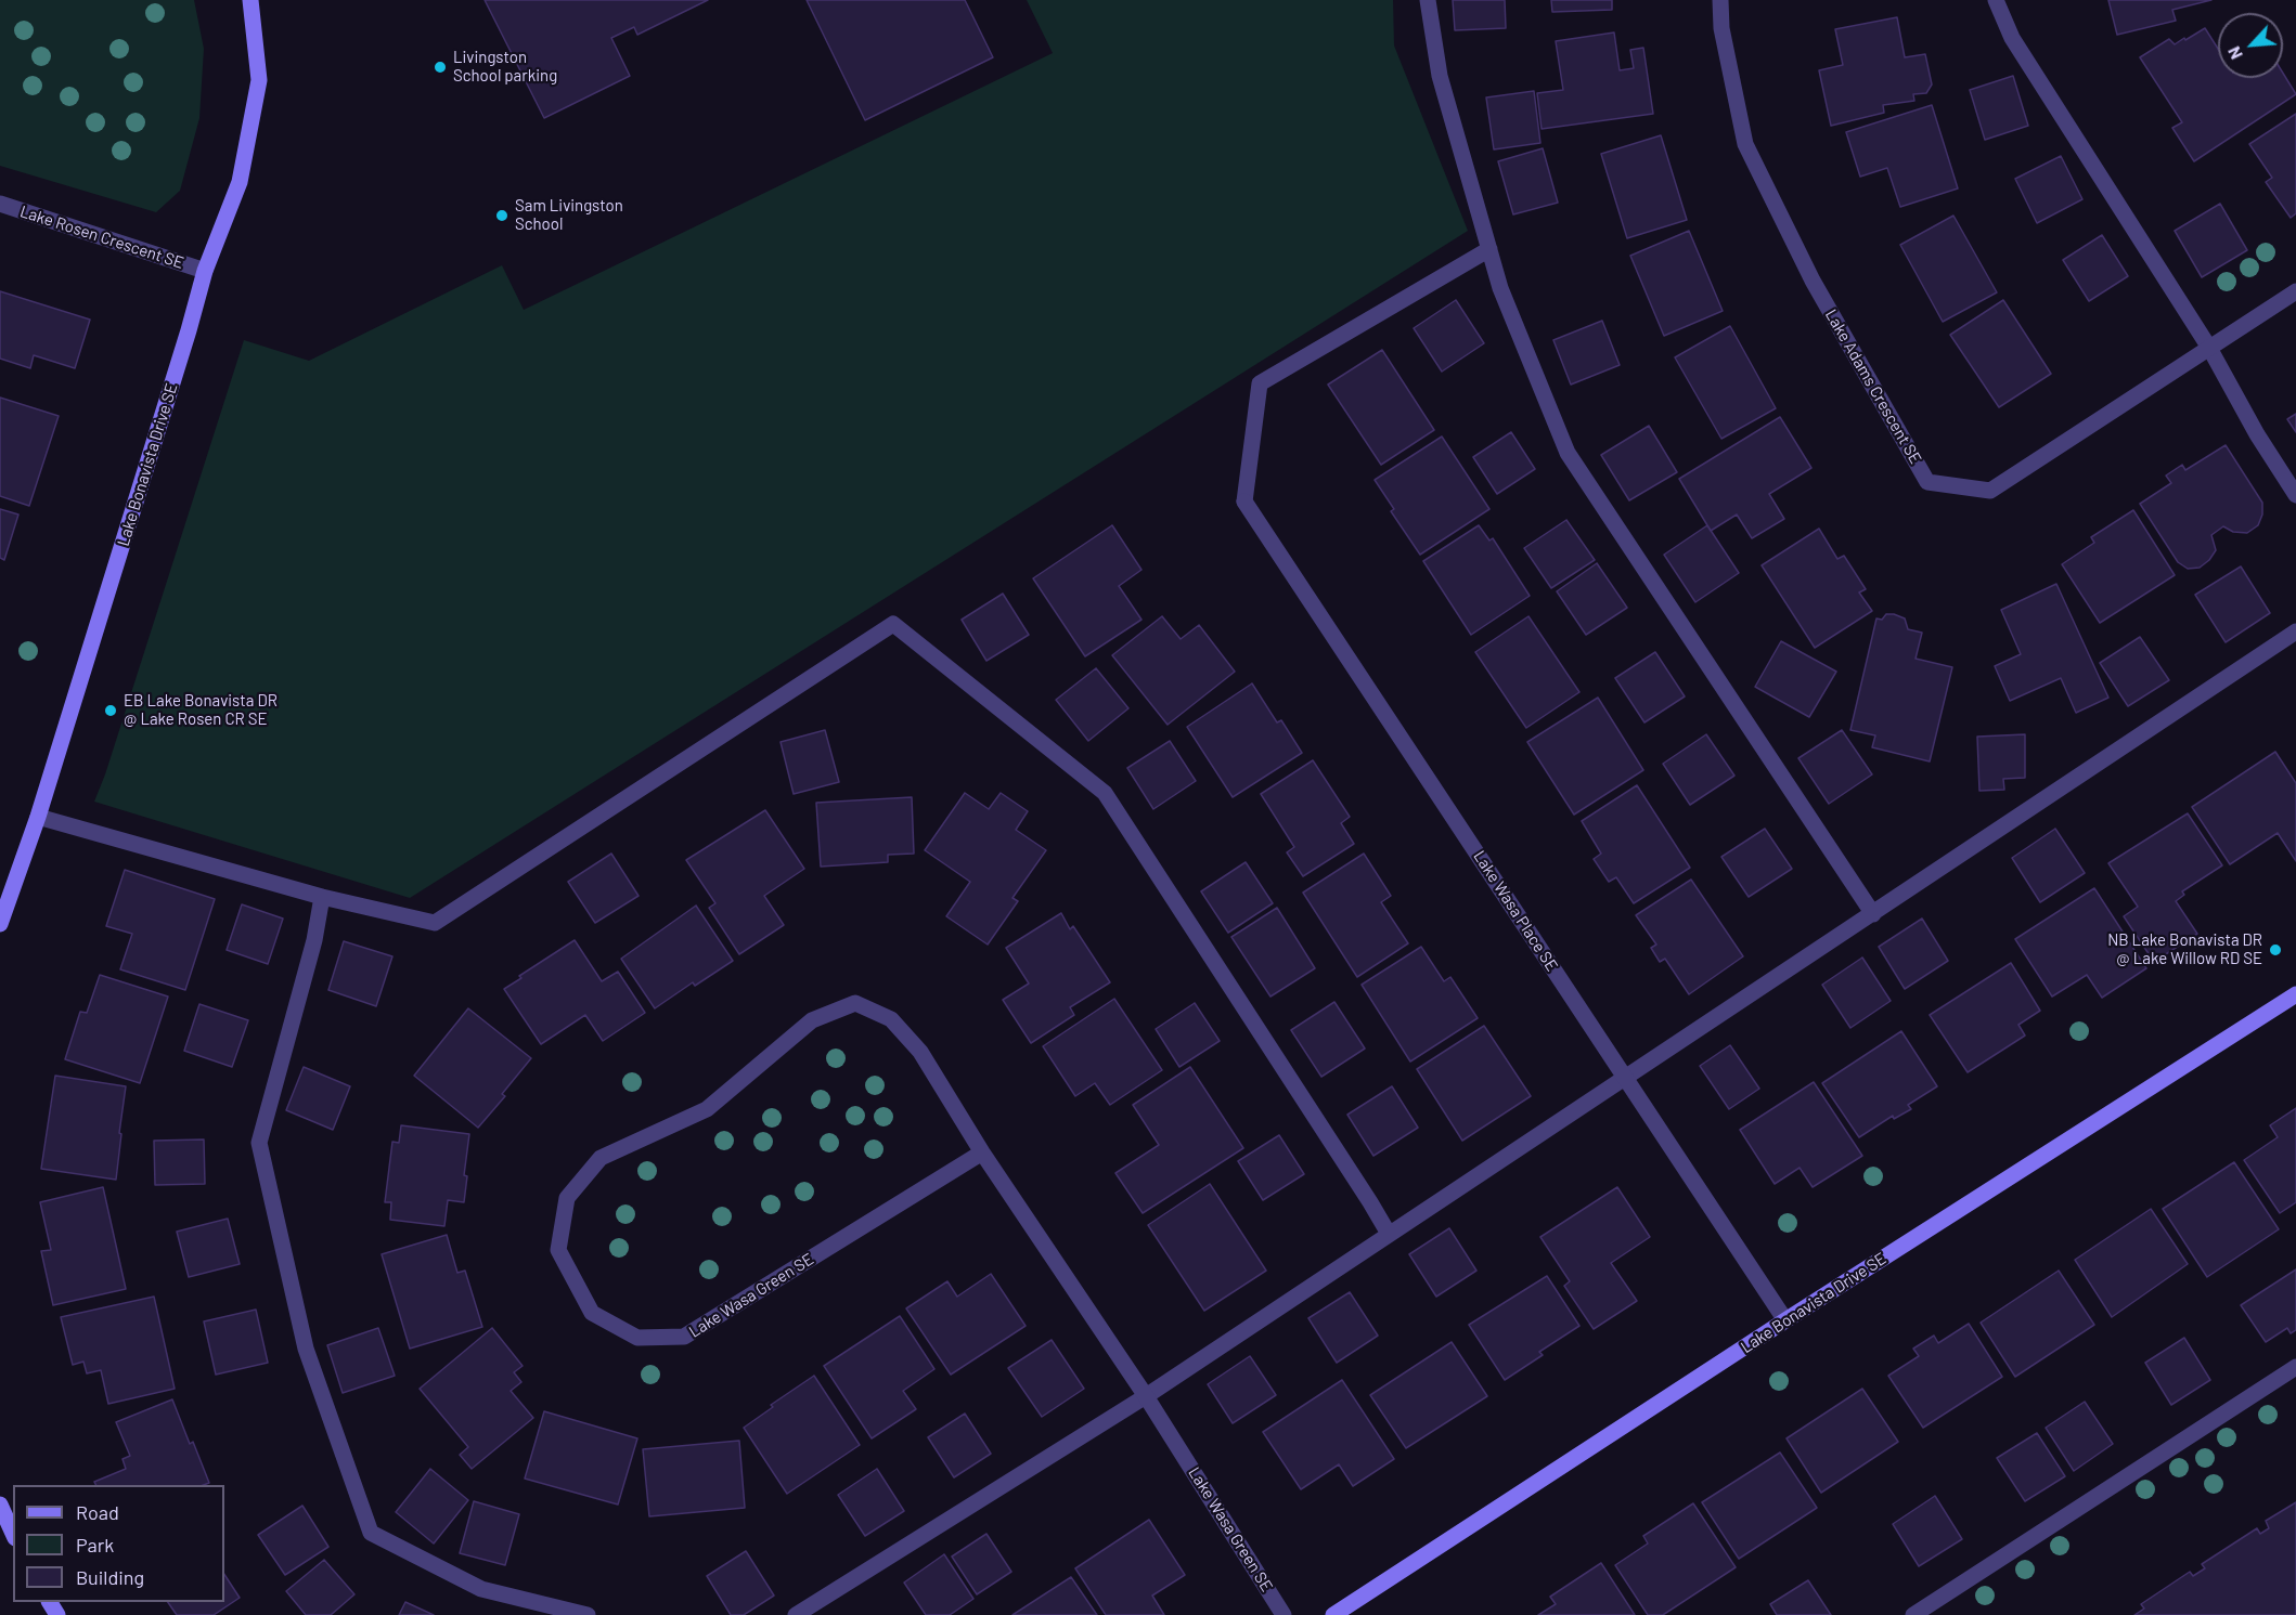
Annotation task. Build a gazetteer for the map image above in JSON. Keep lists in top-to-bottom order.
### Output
{
  "streets": {
    "street": [
      "Lake Rosen Crescent SE",
      "Lake Adams Crescent SE",
      "Lake Bonavista Drive SE",
      "Lake Wasa Place SE",
      "Lake Wasa Green SE"
    ]
  },
  "crossings": [
    ["Lake Rosen Crescent SE", "Lake Bonavista Drive SE"],
    ["Lake Bonavista Drive SE", "Lake Wasa Place SE"]
  ],
  "places": [
    "Livingston School parking",
    "Sam Livingston School",
    "EB Lake Bonavista DR @ Lake Rosen CR SE",
    "NB Lake Bonavista DR @ Lake Willow RD SE"
  ],
  "legend": ["Road", "Park", "Building"],
  "north": "bottom left"
}
